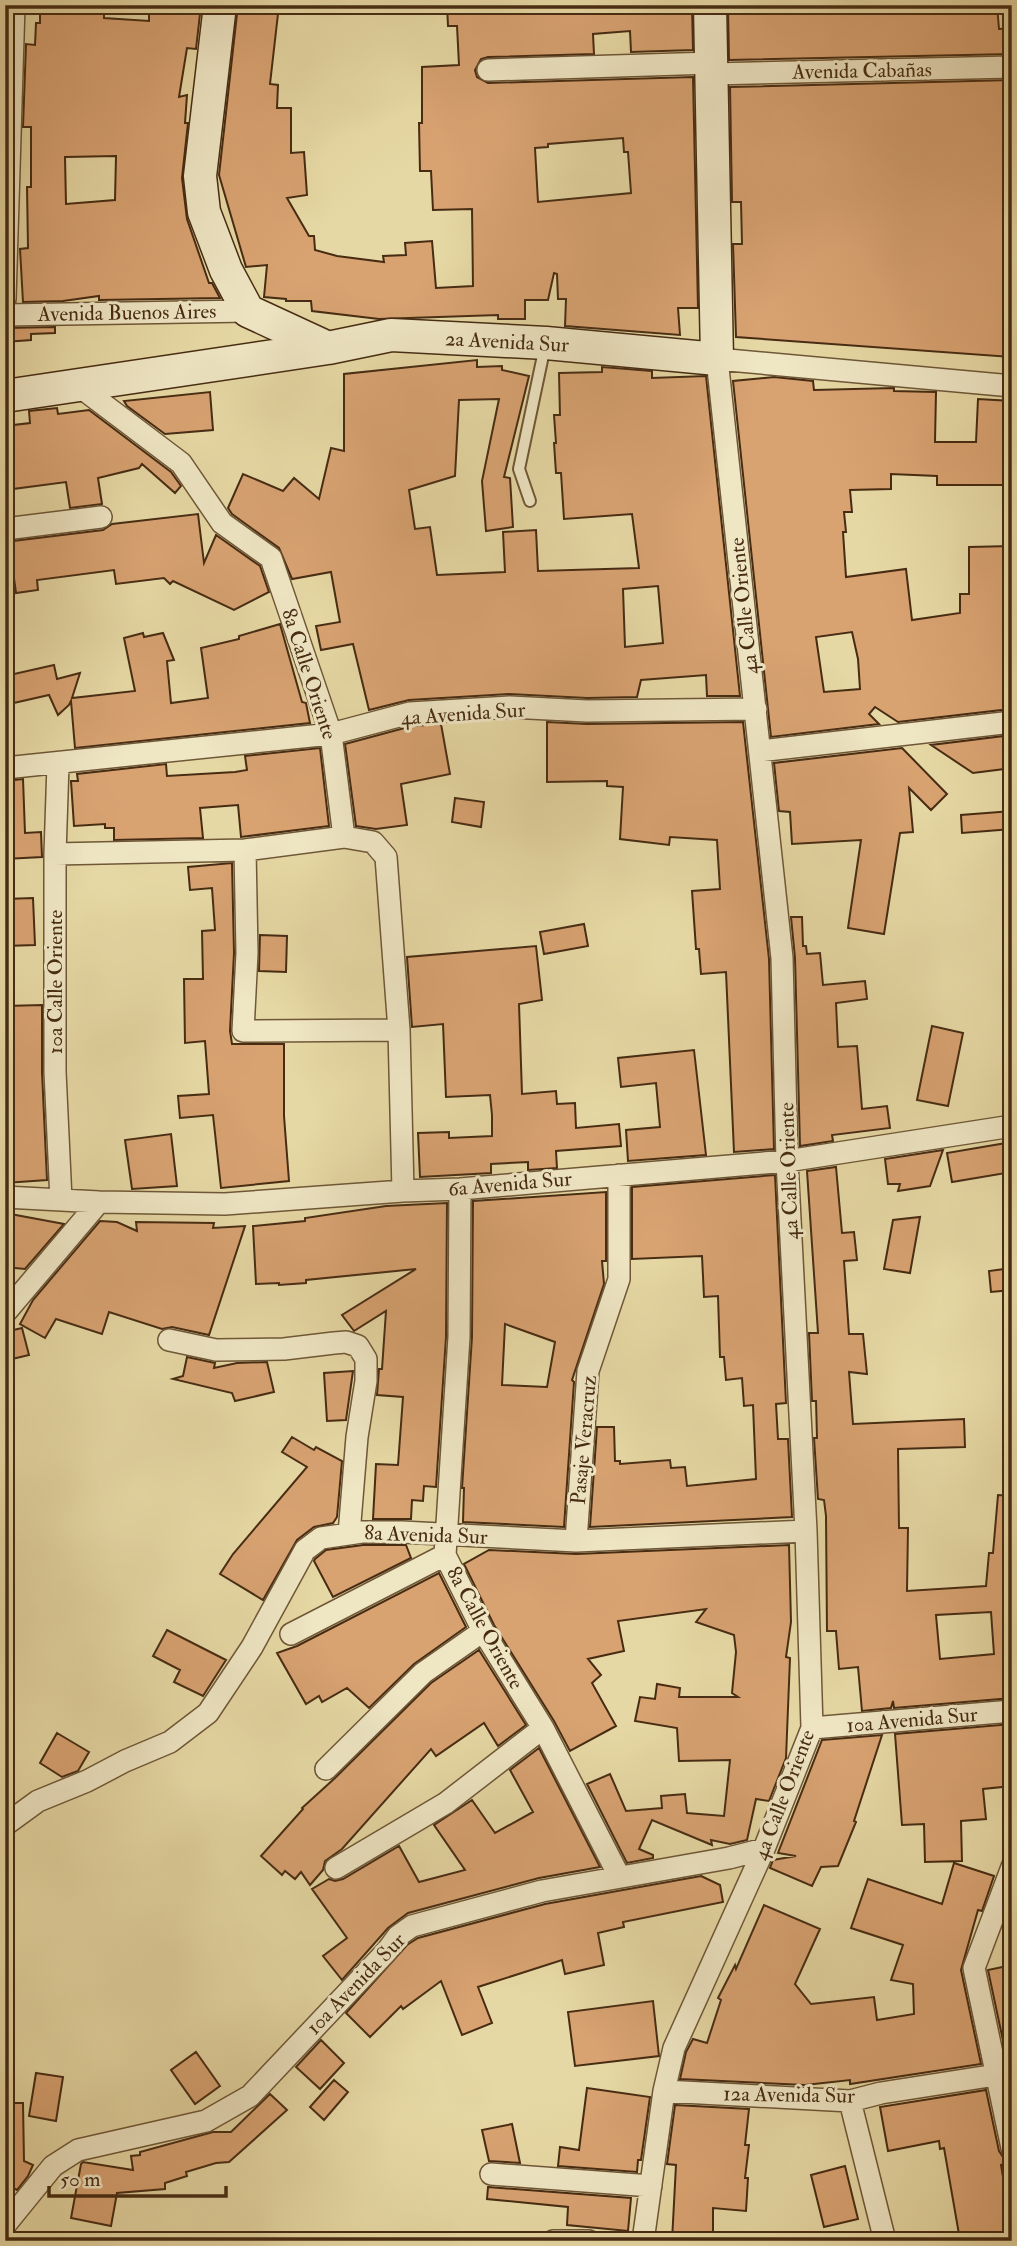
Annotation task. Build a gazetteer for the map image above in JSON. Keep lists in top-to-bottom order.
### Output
{
  "streets": {
    "main road": ["2a Avenida Sur", "4a Calle Oriente"],
    "street": [
      "Avenida Cabañas",
      "Avenida Buenos Aires",
      "8a Calle Oriente",
      "4a Avenida Sur",
      "10a Calle Oriente",
      "6a Avenida Sur",
      "Pasaje Veracruz",
      "8a Avenida Sur",
      "10a Avenida Sur",
      "12a Avenida Sur"
    ]
  },
  "crossings": [
    ["Avenida Cabañas", "4a Calle Oriente"],
    ["2a Avenida Sur", "4a Calle Oriente"],
    ["2a Avenida Sur", "8a Calle Oriente"],
    ["4a Calle Oriente", "4a Avenida Sur"],
    ["4a Calle Oriente", "6a Avenida Sur"],
    ["4a Calle Oriente", "8a Avenida Sur"],
    ["4a Calle Oriente", "10a Avenida Sur"],
    ["4a Calle Oriente", "12a Avenida Sur"],
    ["8a Calle Oriente", "4a Avenida Sur"],
    ["8a Calle Oriente", "6a Avenida Sur"],
    ["8a Calle Oriente", "8a Avenida Sur"],
    ["8a Calle Oriente", "10a Avenida Sur"],
    ["4a Avenida Sur", "10a Calle Oriente"],
    ["10a Calle Oriente", "6a Avenida Sur"],
    ["6a Avenida Sur", "Pasaje Veracruz"],
    ["Pasaje Veracruz", "8a Avenida Sur"]
  ],
  "scale_bar": "50 m"
}
